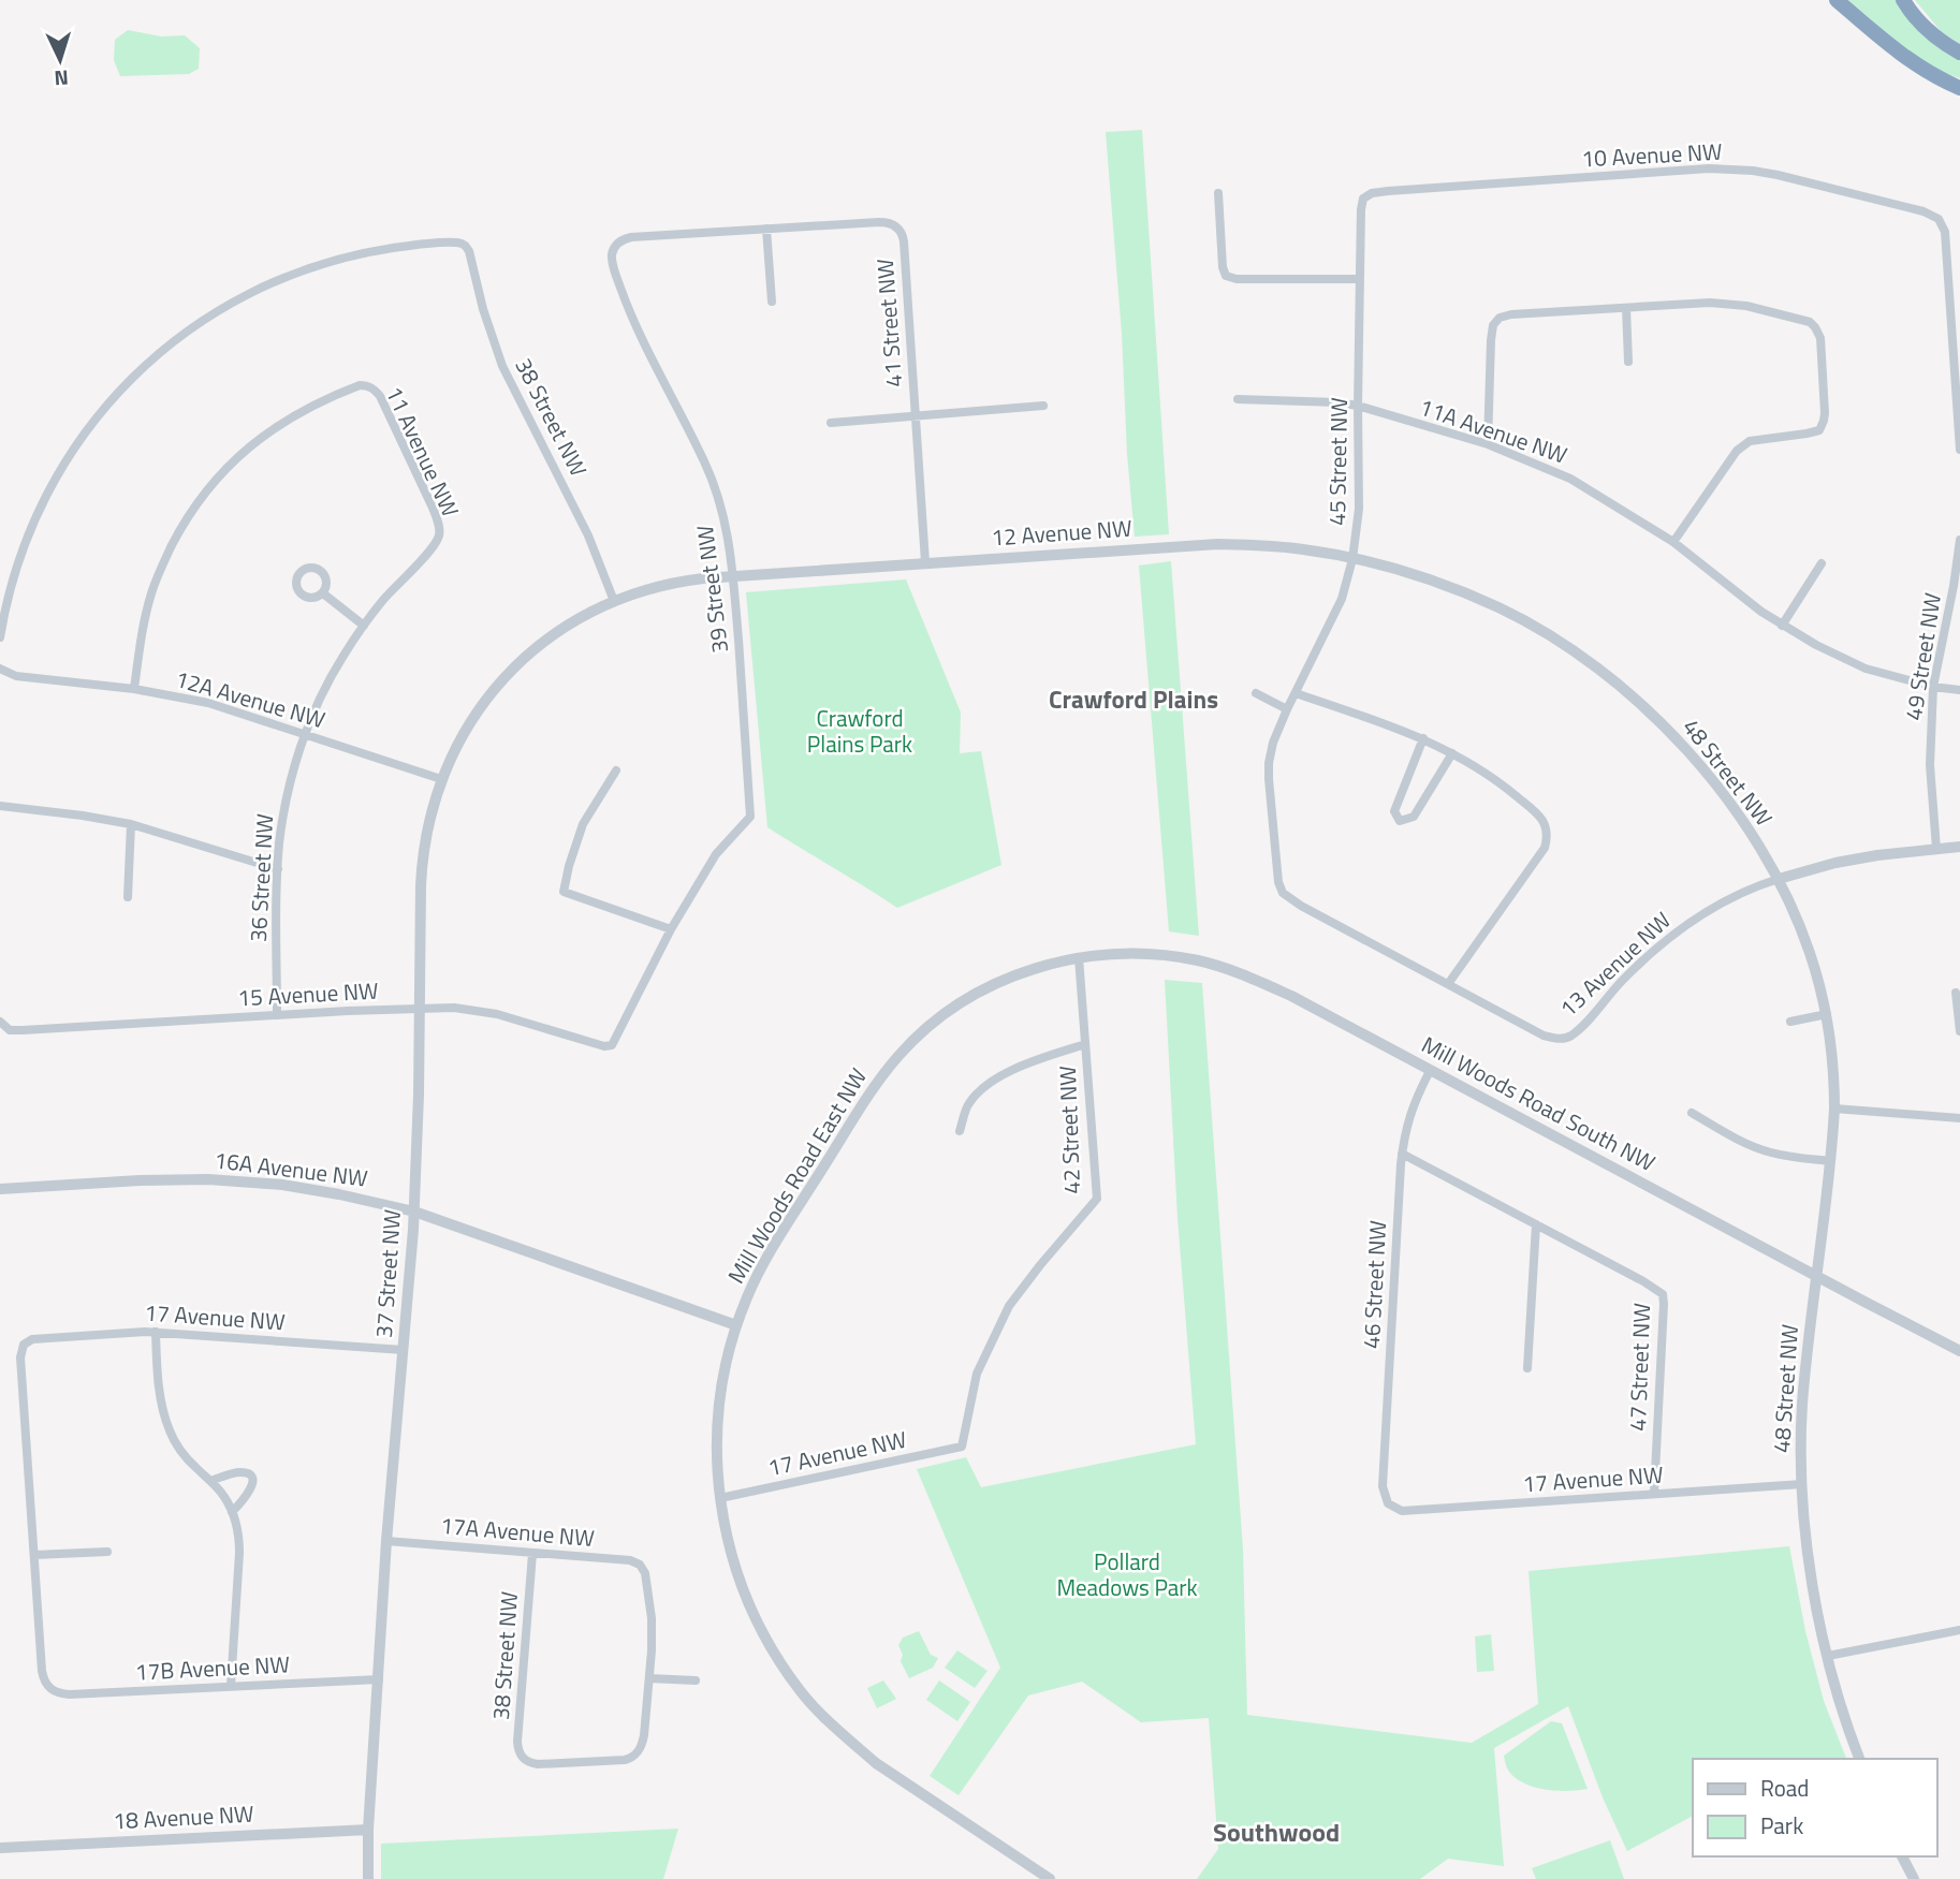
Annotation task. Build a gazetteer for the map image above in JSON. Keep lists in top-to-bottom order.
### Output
{
  "streets": {
    "street": [
      "10 Avenue NW",
      "41 Street NW",
      "38 Street NW",
      "11A Avenue NW",
      "11 Avenue NW",
      "45 Street NW",
      "12 Avenue NW",
      "39 Street NW",
      "49 Street NW",
      "12A Avenue NW",
      "48 Street NW",
      "36 Street NW",
      "13 Avenue NW",
      "15 Avenue NW",
      "Mill Woods Road South NW",
      "42 Street NW",
      "16A Avenue NW",
      "Mill Woods Road East NW",
      "37 Street NW",
      "46 Street NW",
      "17 Avenue NW",
      "47 Street NW",
      "17A Avenue NW",
      "17B Avenue NW",
      "18 Avenue NW"
    ]
  },
  "crossings": [
    ["10 Avenue NW", "45 Street NW"],
    ["41 Street NW", "12 Avenue NW"],
    ["41 Street NW", "39 Street NW"],
    ["38 Street NW", "12 Avenue NW"],
    ["38 Street NW", "17A Avenue NW"],
    ["11A Avenue NW", "45 Street NW"],
    ["11A Avenue NW", "49 Street NW"],
    ["11 Avenue NW", "12A Avenue NW"],
    ["11 Avenue NW", "36 Street NW"],
    ["45 Street NW", "12 Avenue NW"],
    ["45 Street NW", "13 Avenue NW"],
    ["12 Avenue NW", "39 Street NW"],
    ["12 Avenue NW", "48 Street NW"],
    ["12 Avenue NW", "37 Street NW"],
    ["39 Street NW", "15 Avenue NW"],
    ["49 Street NW", "13 Avenue NW"],
    ["12A Avenue NW", "36 Street NW"],
    ["12A Avenue NW", "37 Street NW"],
    ["48 Street NW", "13 Avenue NW"],
    ["48 Street NW", "Mill Woods Road South NW"],
    ["48 Street NW", "17 Avenue NW"],
    ["36 Street NW", "15 Avenue NW"],
    ["15 Avenue NW", "37 Street NW"],
    ["Mill Woods Road South NW", "42 Street NW"],
    ["Mill Woods Road South NW", "Mill Woods Road East NW"],
    ["Mill Woods Road South NW", "46 Street NW"],
    ["42 Street NW", "Mill Woods Road East NW"],
    ["42 Street NW", "17 Avenue NW"],
    ["16A Avenue NW", "Mill Woods Road East NW"],
    ["16A Avenue NW", "37 Street NW"],
    ["Mill Woods Road East NW", "17 Avenue NW"],
    ["37 Street NW", "17 Avenue NW"],
    ["37 Street NW", "17A Avenue NW"],
    ["37 Street NW", "17B Avenue NW"],
    ["37 Street NW", "18 Avenue NW"],
    ["46 Street NW", "17 Avenue NW"],
    ["17 Avenue NW", "47 Street NW"],
    ["17 Avenue NW", "17B Avenue NW"]
  ],
  "districts": ["Crawford Plains", "Southwood"],
  "parks": ["Crawford Plains Park", "Pollard Meadows Park"],
  "legend": ["Road", "Park"],
  "north": "bottom"
}
